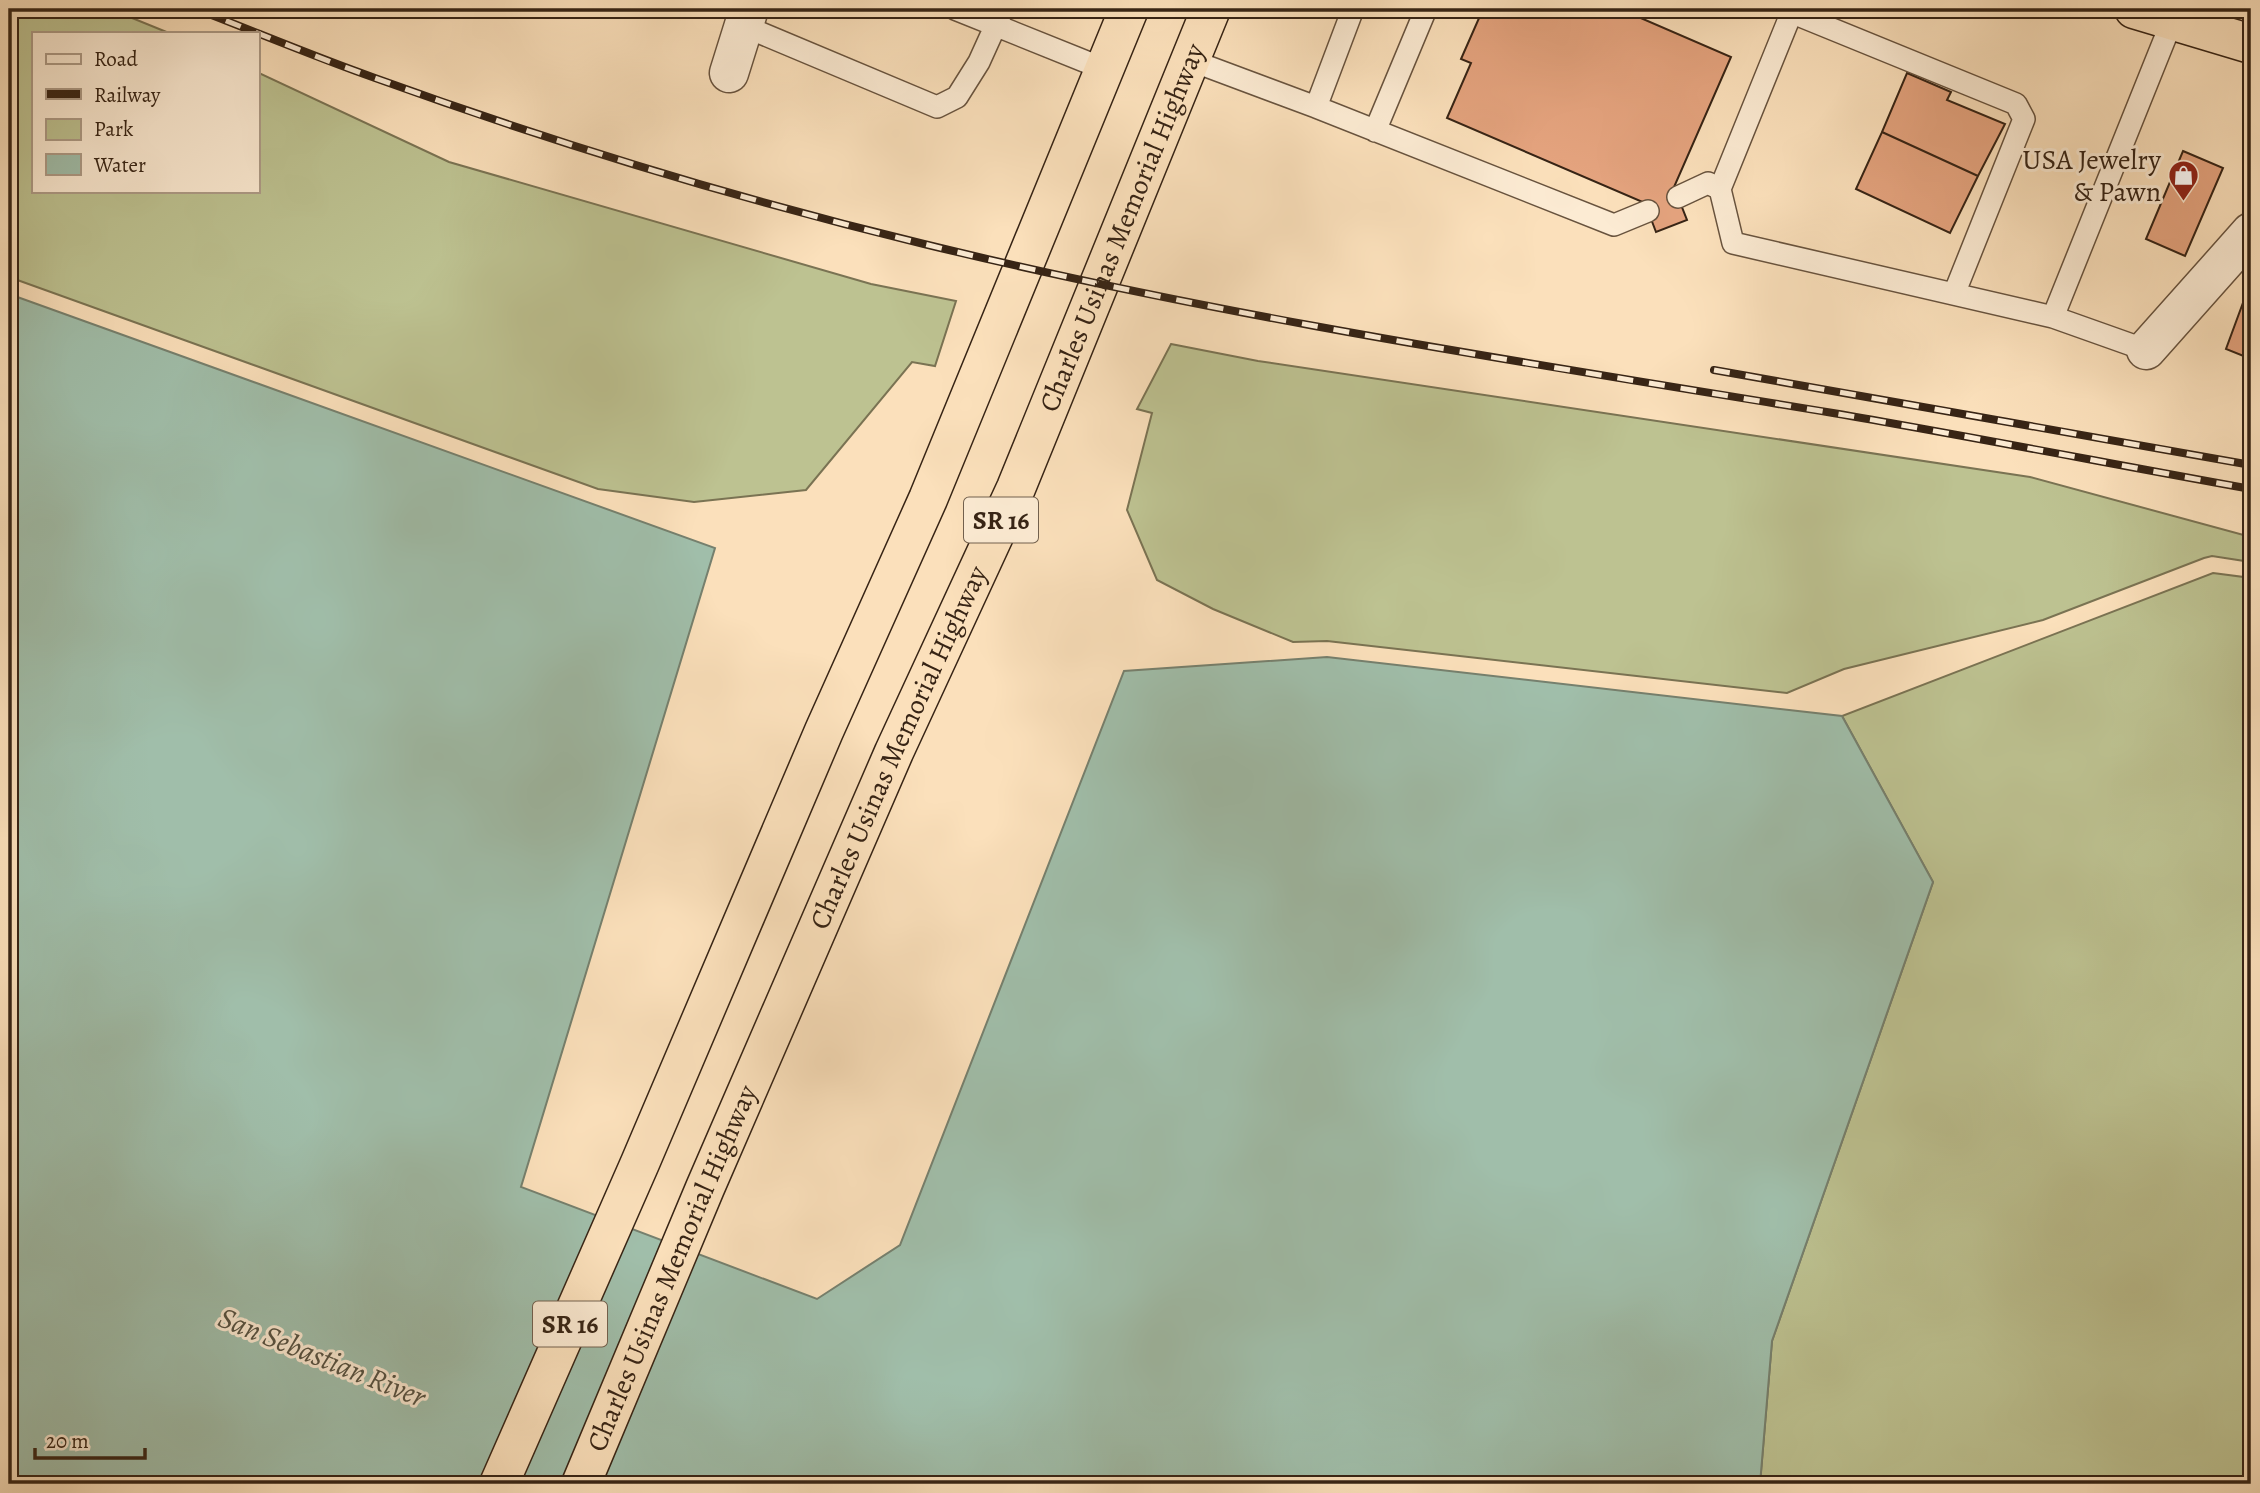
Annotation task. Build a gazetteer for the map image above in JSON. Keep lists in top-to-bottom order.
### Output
{
  "streets": {
    "highway": ["Charles Usinas Memorial Highway", "SR 16"]
  },
  "water": ["San Sebastian River"],
  "places": {
    "shop": ["USA Jewelry & Pawn"]
  },
  "legend": [
    "Road",
    "Railway",
    "Park",
    "Water"
  ],
  "scale_bar": "20 m"
}
